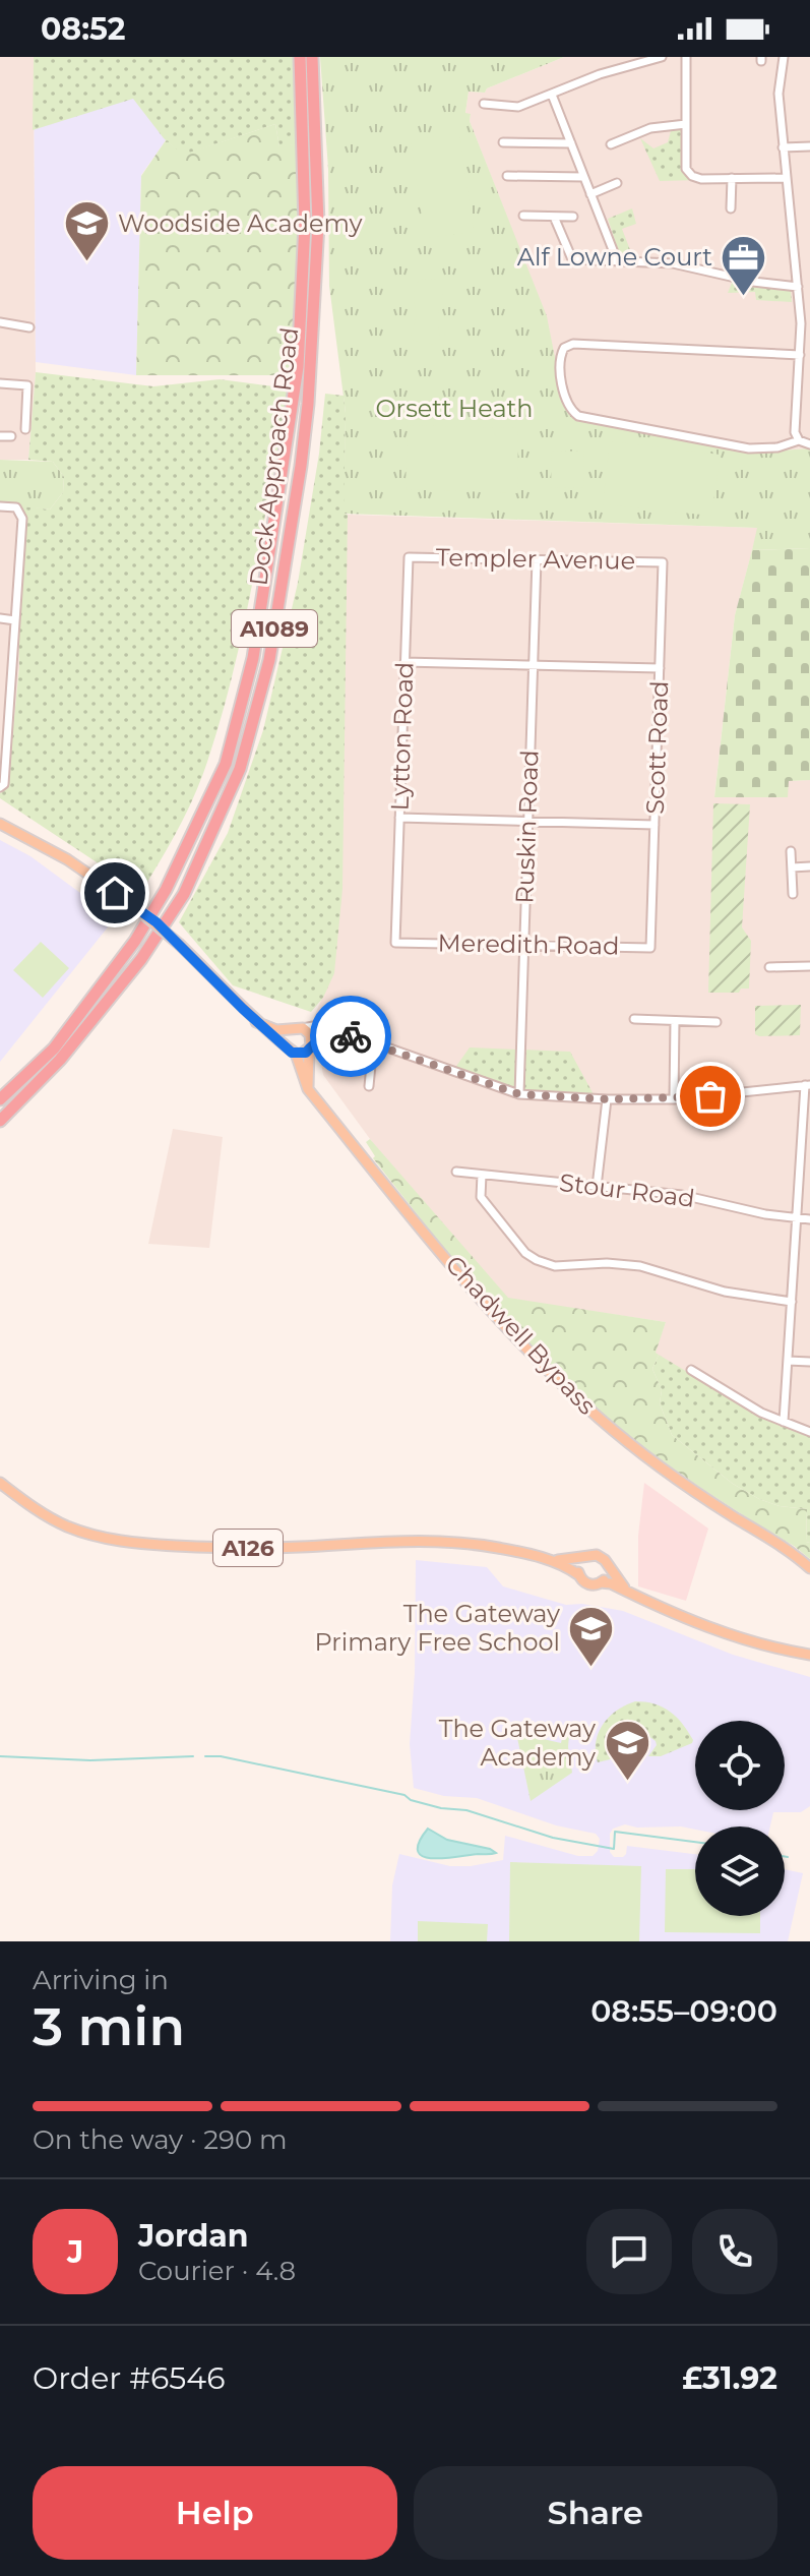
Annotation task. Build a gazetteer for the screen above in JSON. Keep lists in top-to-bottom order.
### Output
{
  "streets": {
    "highway": ["Dock Approach Road", "A1089"],
    "main road": ["Chadwell Bypass", "A126"],
    "street": [
      "Templer Avenue",
      "Lytton Road",
      "Scott Road",
      "Ruskin Road",
      "Meredith Road",
      "Stour Road"
    ]
  },
  "crossings": [
    ["Templer Avenue", "Lytton Road"],
    ["Templer Avenue", "Scott Road"],
    ["Templer Avenue", "Ruskin Road"],
    ["Lytton Road", "Meredith Road"],
    ["Scott Road", "Meredith Road"],
    ["Ruskin Road", "Meredith Road"]
  ],
  "parks": ["Orsett Heath"],
  "places": {
    "school or university": ["Woodside Academy", "The Gateway Primary Free School", "The Gateway Academy"],
    "office": ["Alf Lowne Court"]
  },
  "page": {
    "status": "08:52",
    "heading": ["3 min", "Arriving in", "08:55–09:00"],
    "panel": [
      "Jordan",
      "Courier · 4.8",
      "Order #6546",
      "£31.92"
    ],
    "bar": "On the way · 290 m",
    "round": "J",
    "buttons": ["Help", "Share"]
  }
}
